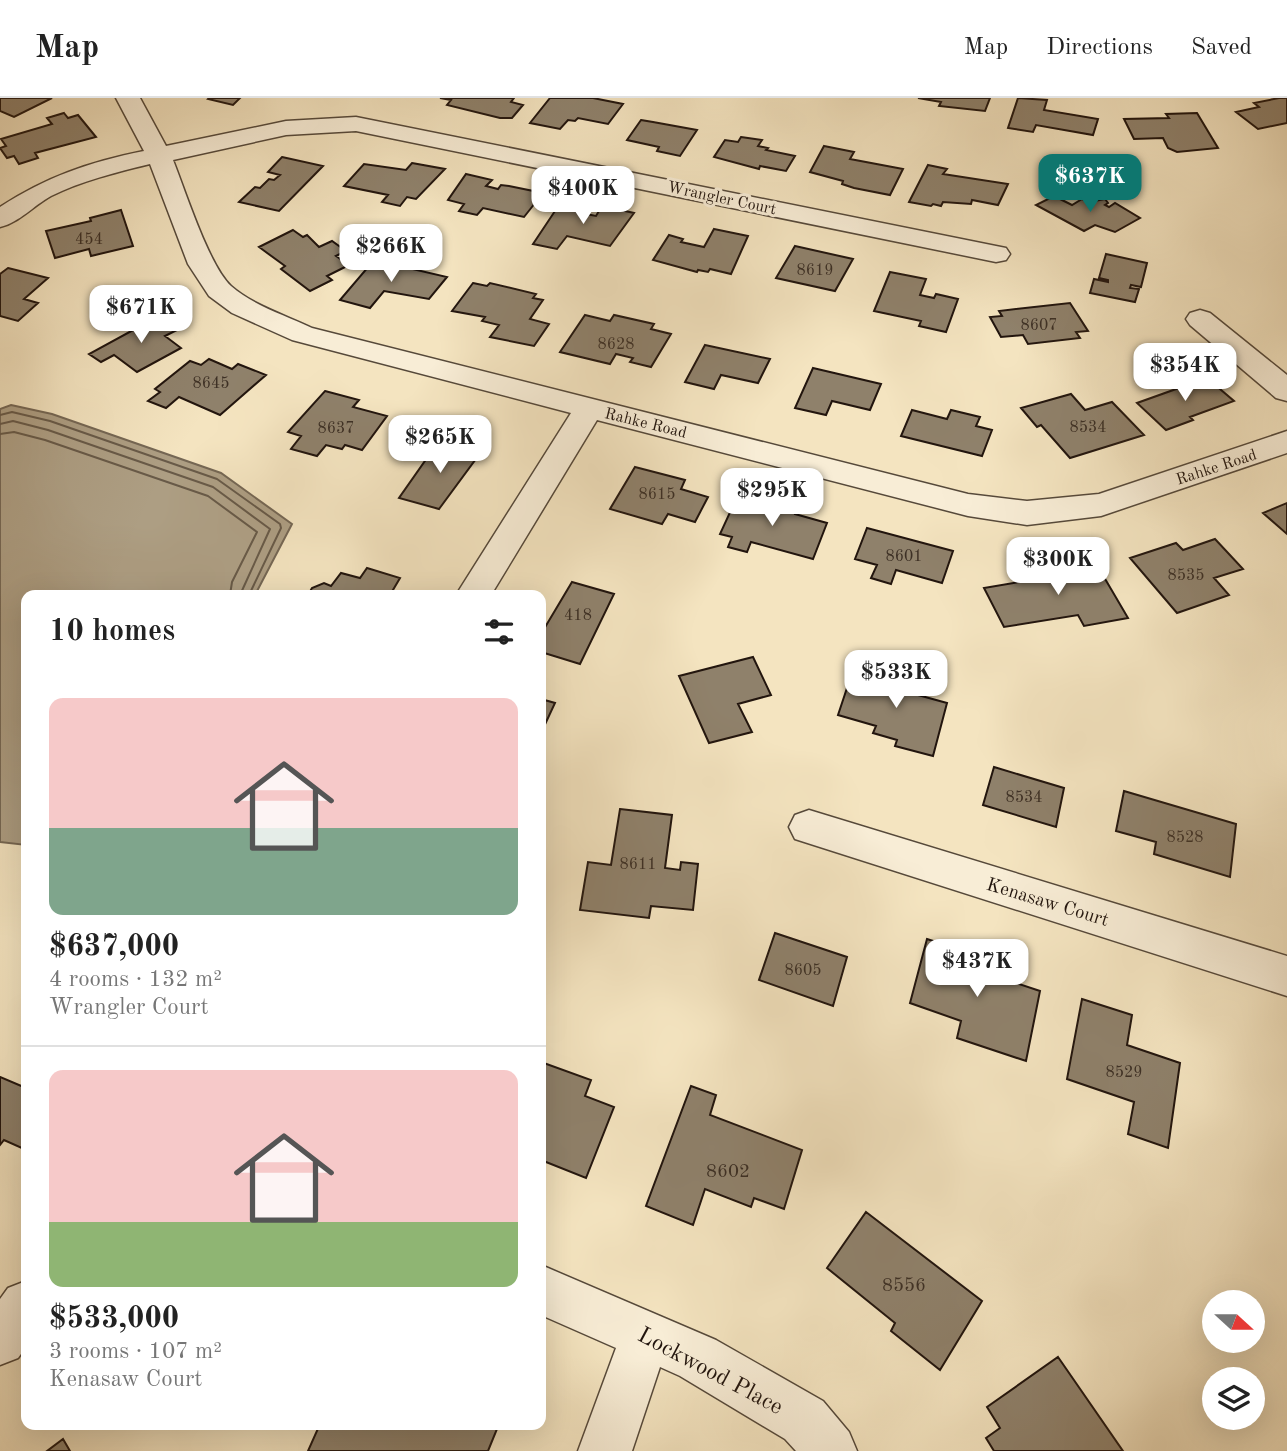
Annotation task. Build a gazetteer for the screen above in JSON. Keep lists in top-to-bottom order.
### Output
{
  "streets": {
    "street": [
      "Wrangler Court",
      "Rahke Road",
      "Kenasaw Court",
      "Lockwood Place"
    ]
  },
  "crossings": [
    ["Wrangler Court", "Rahke Road"]
  ],
  "house_numbers": [
    "454",
    "8619",
    "8607",
    "8628",
    "8645",
    "8534",
    "8637",
    "8615",
    "8601",
    "8535",
    "418",
    "8534",
    "8528",
    "8611",
    "8605",
    "8529",
    "8602",
    "8556"
  ],
  "north": "right",
  "page": {
    "header": "Map",
    "nav": ["Map", "Directions", "Saved"],
    "price": [
      "$637K",
      "$400K",
      "$266K",
      "$671K",
      "$354K",
      "$265K",
      "$295K",
      "$300K",
      "$533K",
      "$437K"
    ],
    "heading": "10 homes",
    "list": [
      {
        "name": "$637,000",
        "note": "4 rooms · 132 m² · Wrangler Court"
      },
      {
        "name": "$533,000",
        "note": "3 rooms · 107 m² · Kenasaw Court"
      }
    ]
  }
}
